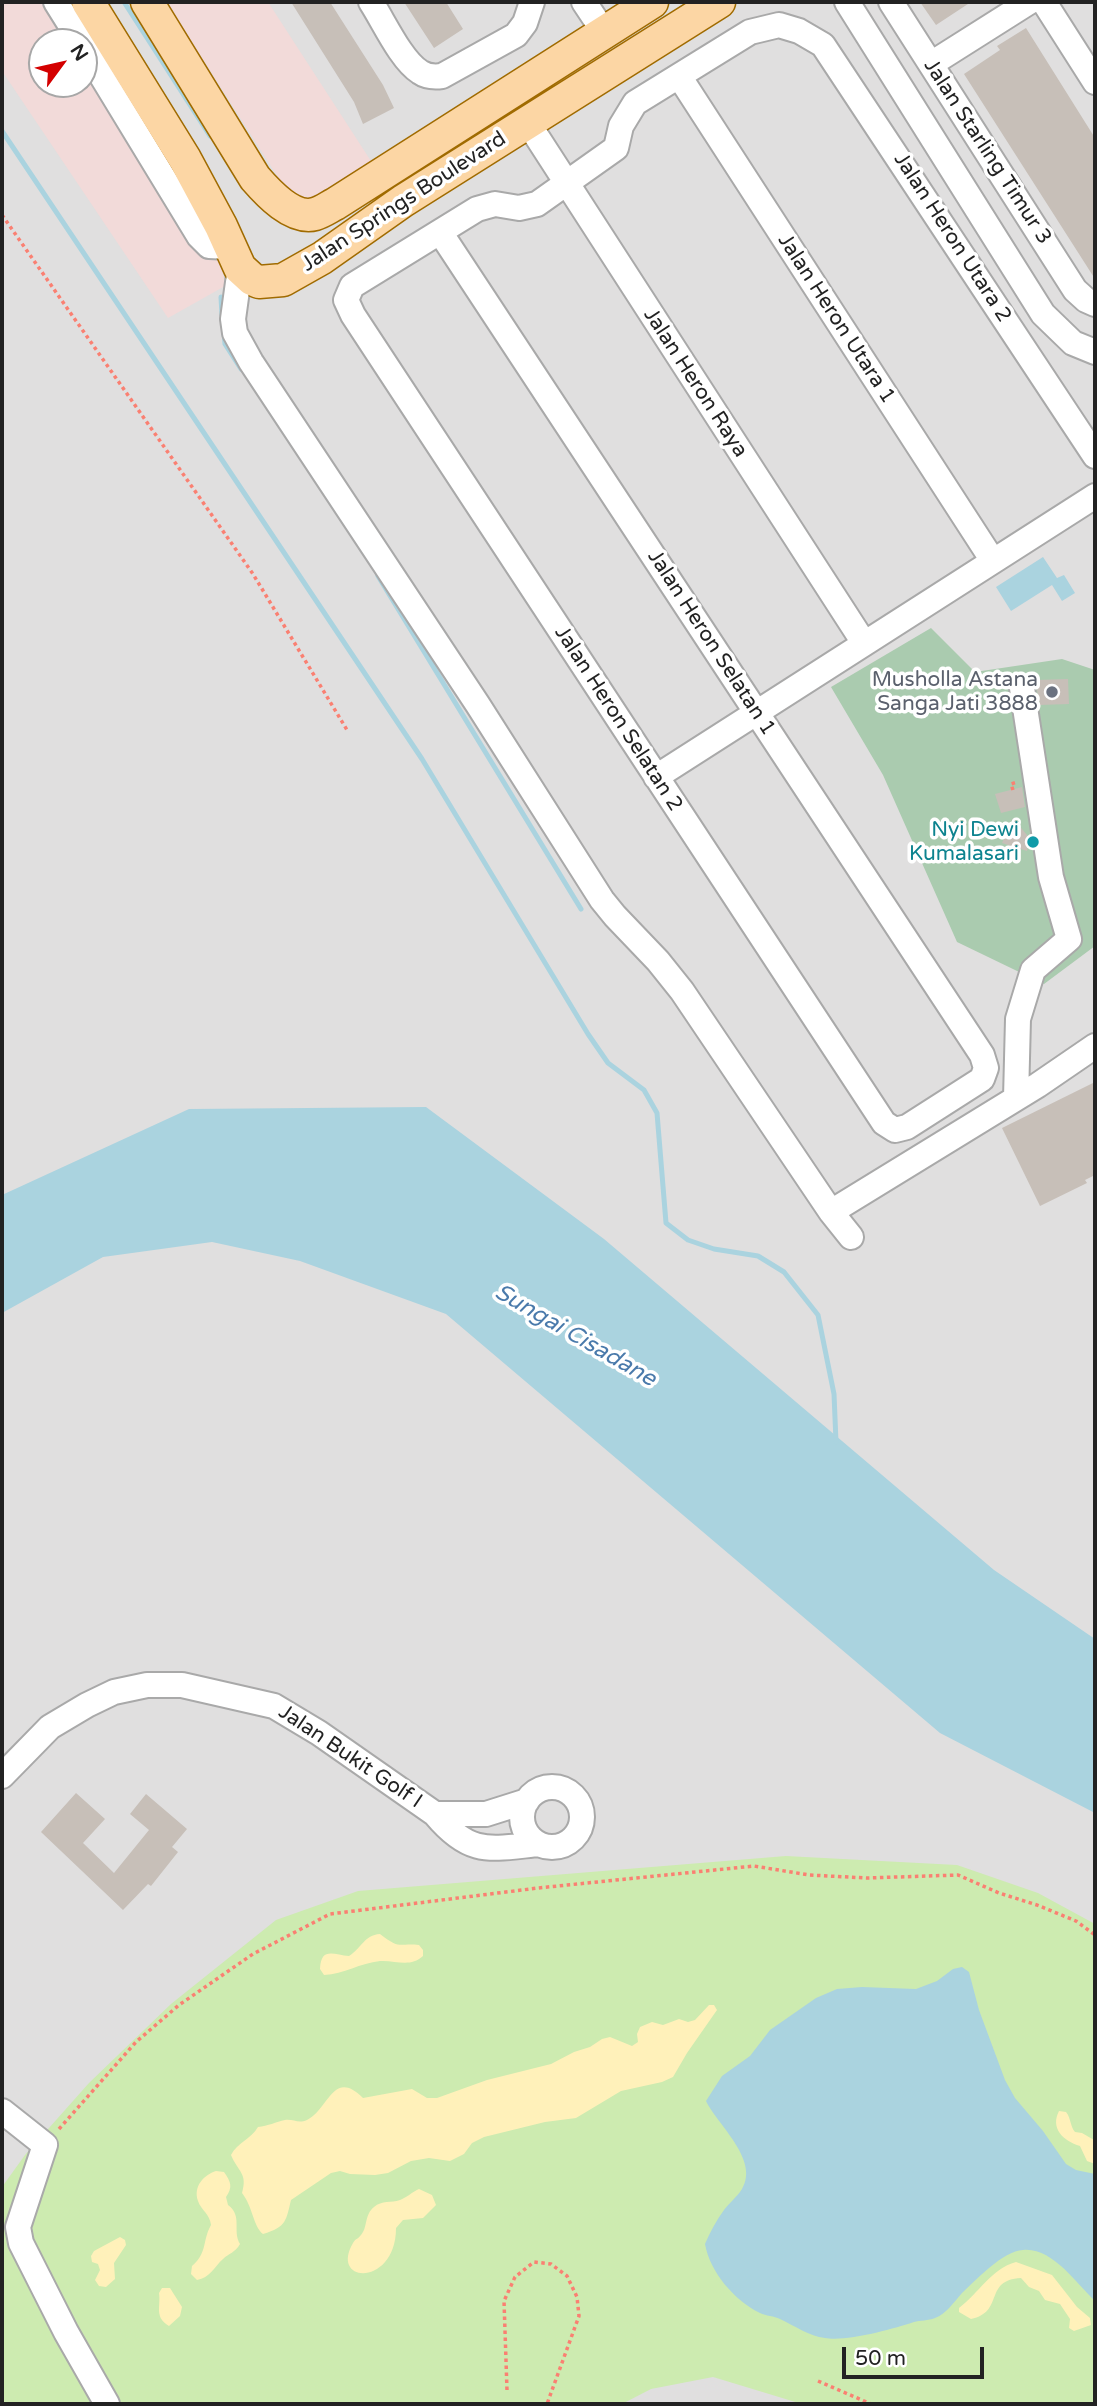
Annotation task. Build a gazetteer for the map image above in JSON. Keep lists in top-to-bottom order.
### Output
{
  "streets": {
    "main road": ["Jalan Springs Boulevard"],
    "street": [
      "Jalan Starling Timur 3",
      "Jalan Heron Utara 2",
      "Jalan Heron Utara 1",
      "Jalan Heron Raya",
      "Jalan Heron Selatan 1",
      "Jalan Heron Selatan 2",
      "Jalan Bukit Golf I"
    ]
  },
  "crossings": [
    ["Jalan Springs Boulevard", "Jalan Heron Raya"],
    ["Jalan Heron Utara 2", "Jalan Heron Utara 1"],
    ["Jalan Heron Selatan 1", "Jalan Heron Selatan 2"]
  ],
  "water": ["Sungai Cisadane"],
  "places": ["Musholla Astana Sanga Jati 3888", "Nyi Dewi Kumalasari"],
  "scale_bar": "50 m",
  "north": "top right"
}
